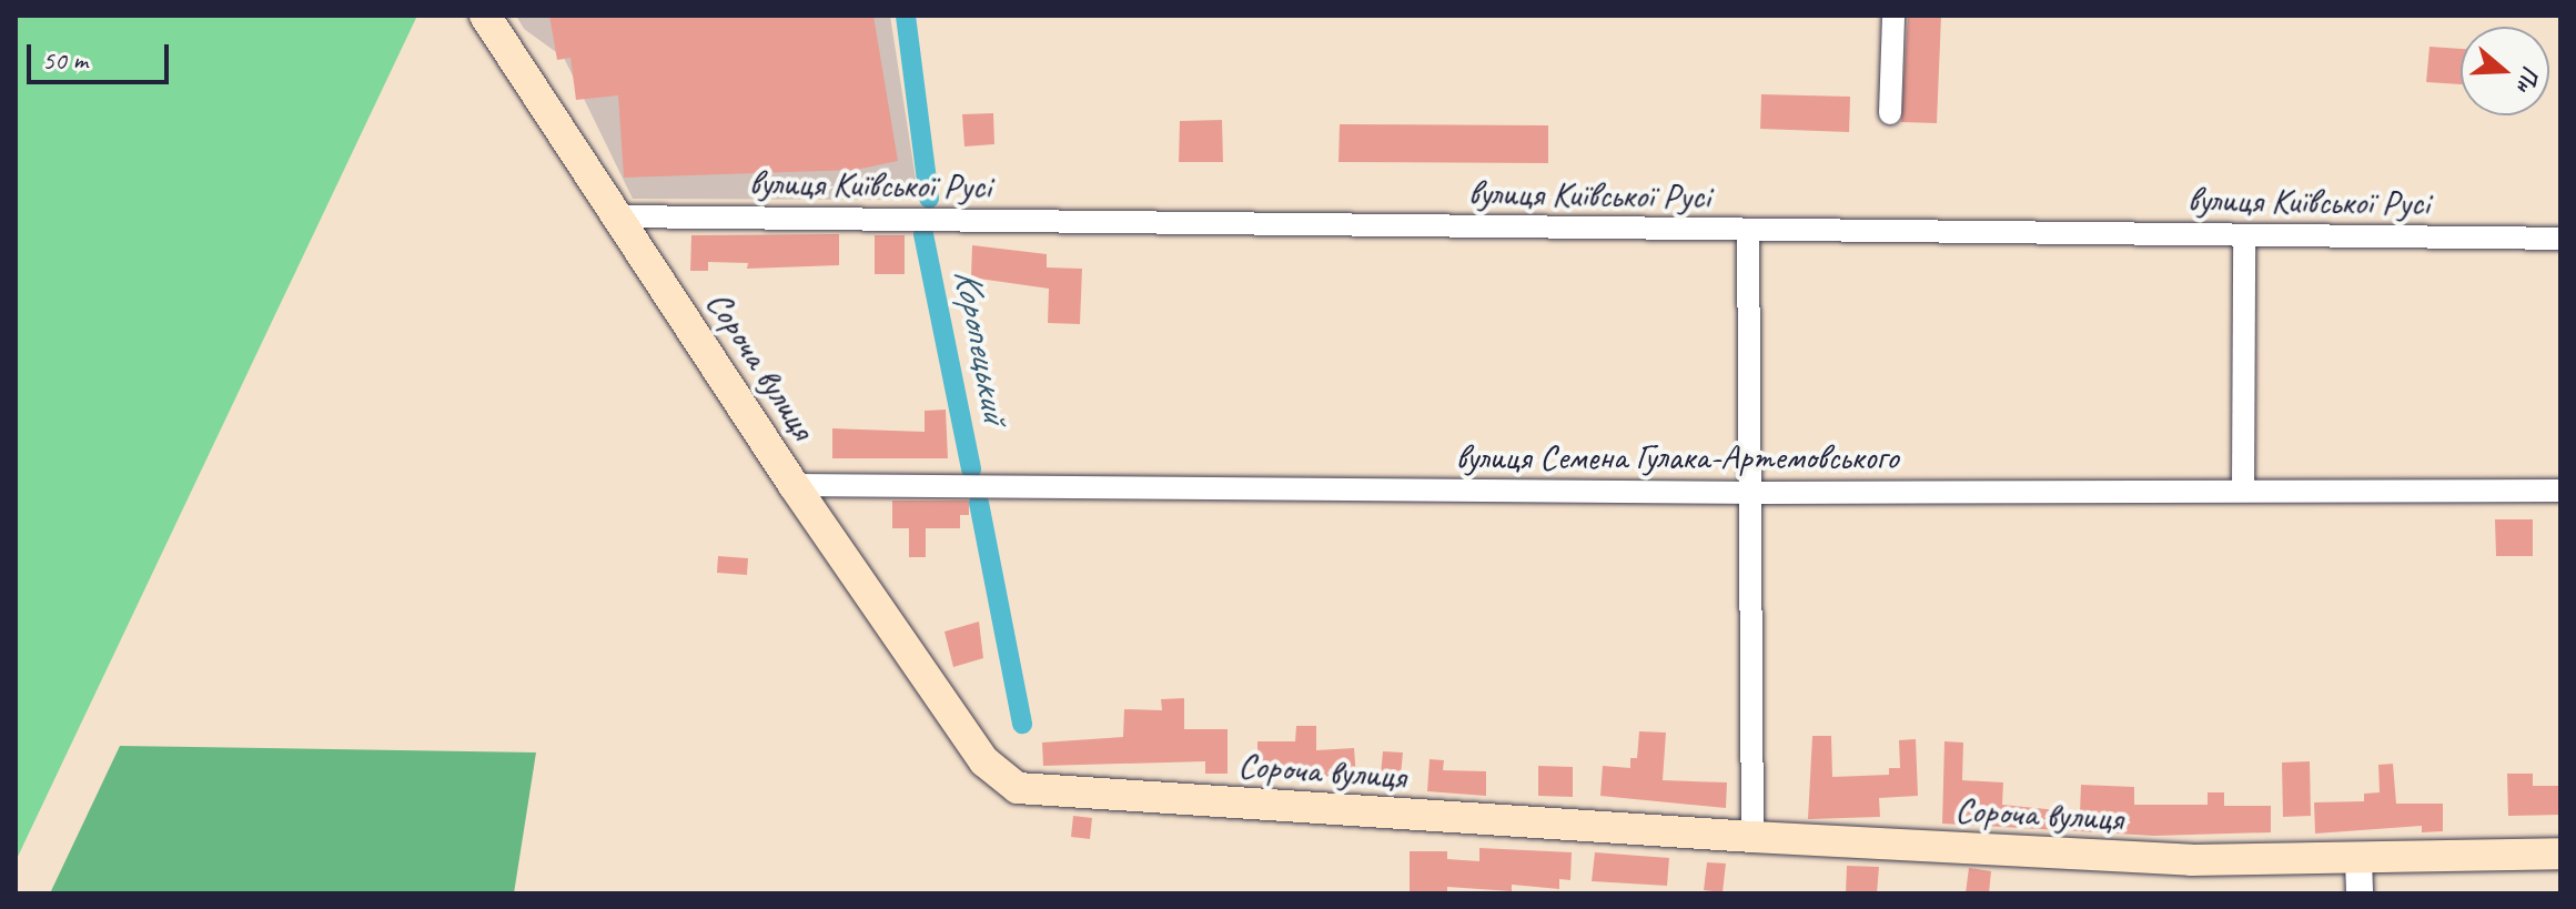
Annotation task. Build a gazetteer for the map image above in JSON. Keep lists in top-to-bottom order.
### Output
{
  "streets": {
    "main road": ["Сороча вулиця"],
    "street": ["вулиця Київської Русі", "вулиця Семена Гулака-Артемовського"]
  },
  "crossings": [
    ["вулиця Київської Русі", "Сороча вулиця"],
    ["Сороча вулиця", "вулиця Семена Гулака-Артемовського"]
  ],
  "water": ["Коропецький"],
  "scale_bar": "50 m",
  "north": "right"
}
